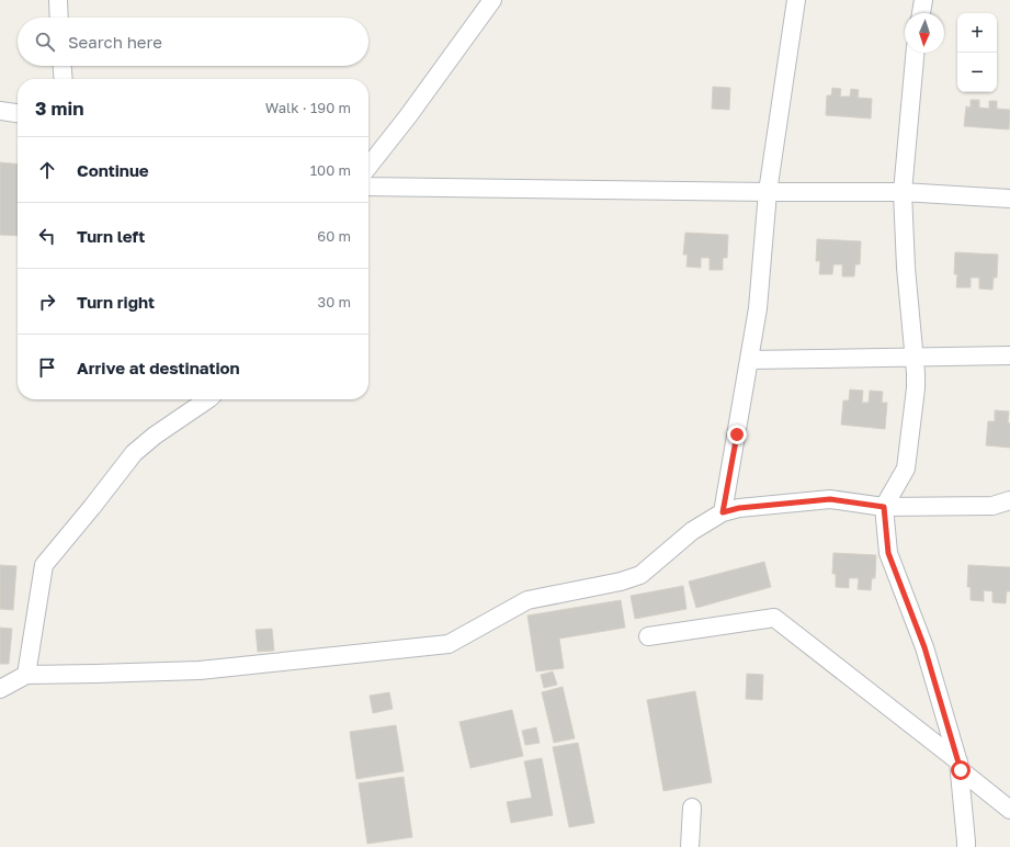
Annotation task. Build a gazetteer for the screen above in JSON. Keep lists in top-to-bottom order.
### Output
{
  "north": "bottom",
  "page": {
    "map_buttons": ["+", "−"],
    "search": "Search here",
    "heading": ["3 min", "Walk · 190 m"],
    "list": [
      ["Continue", "100 m"],
      ["Turn left", "60 m"],
      ["Turn right", "30 m"],
      "Arrive at destination"
    ]
  }
}
